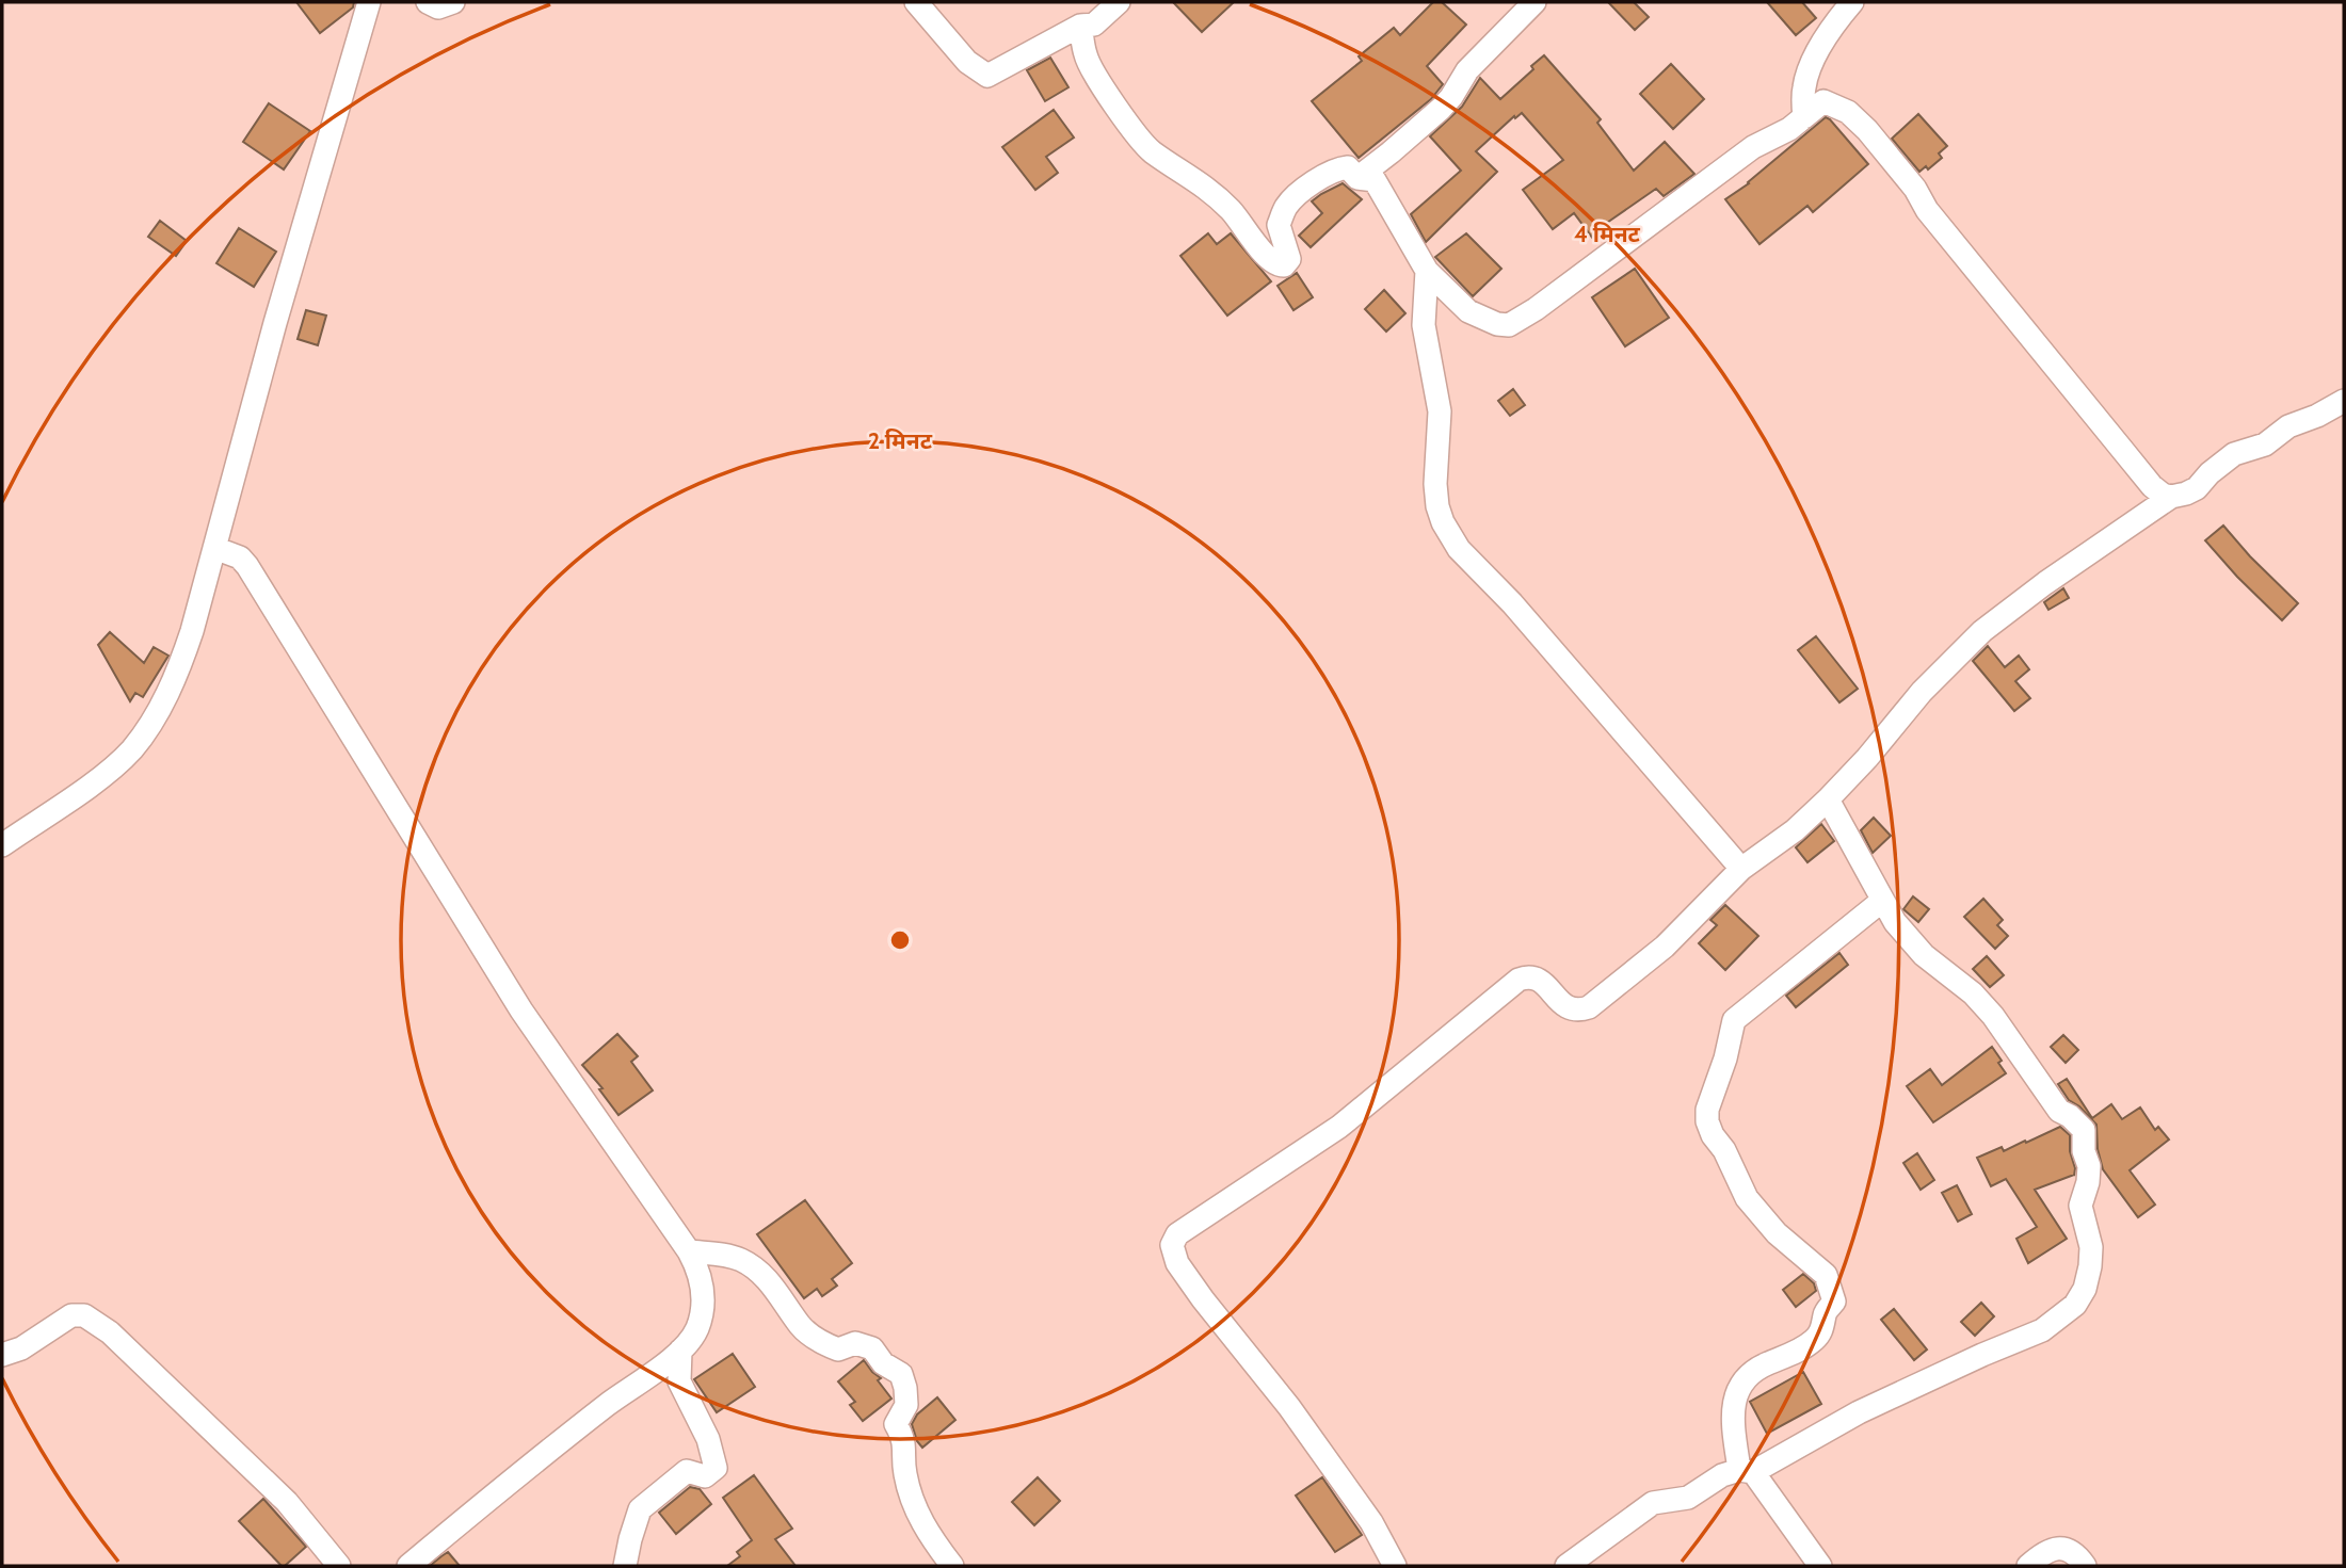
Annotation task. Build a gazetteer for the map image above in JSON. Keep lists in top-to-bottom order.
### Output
{
  "rings": ["4 मिनट", "2 मिनट"]
}
